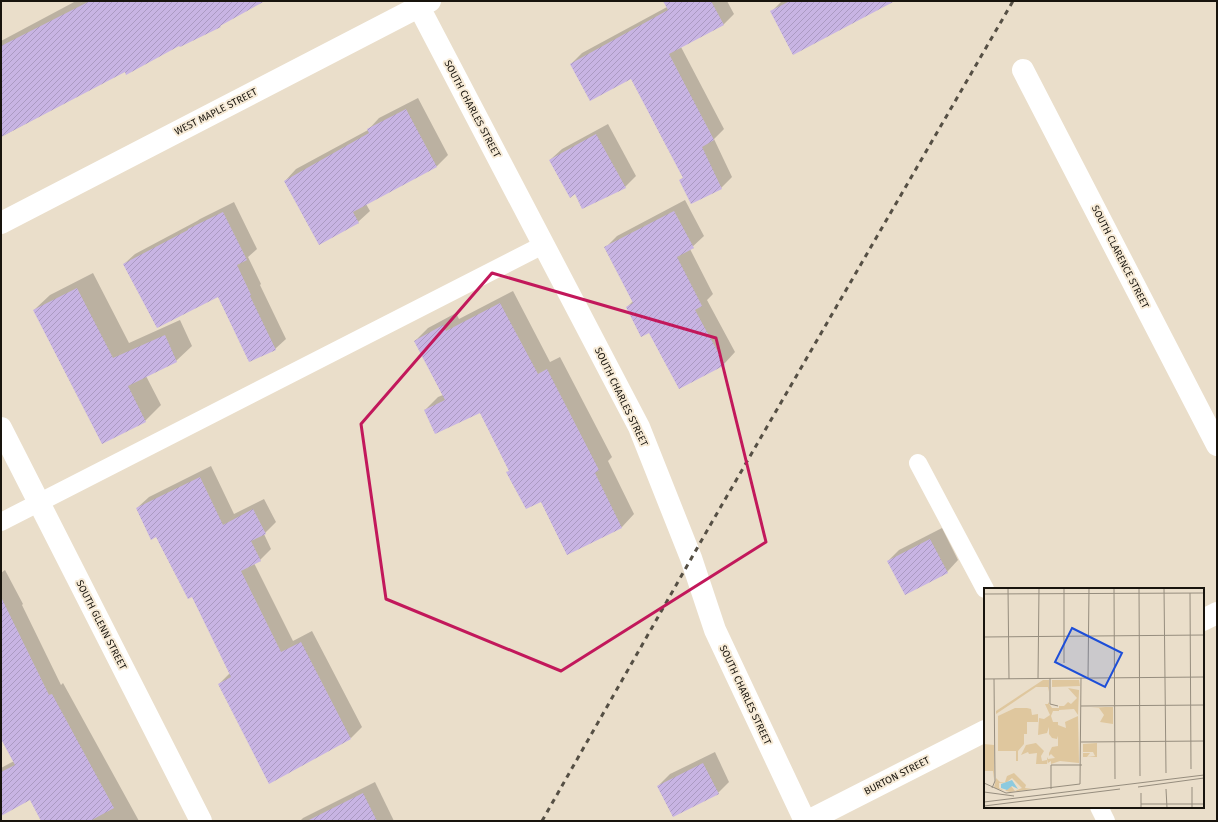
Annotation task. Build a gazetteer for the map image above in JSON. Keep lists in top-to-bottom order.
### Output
{
  "streets": {
    "street": [
      "SOUTH CHARLES STREET",
      "WEST MAPLE STREET",
      "SOUTH CLARENCE STREET",
      "SOUTH GLENN STREET",
      "BURTON STREET"
    ]
  },
  "crossings": [
    ["SOUTH CHARLES STREET", "WEST MAPLE STREET"]
  ]
}
